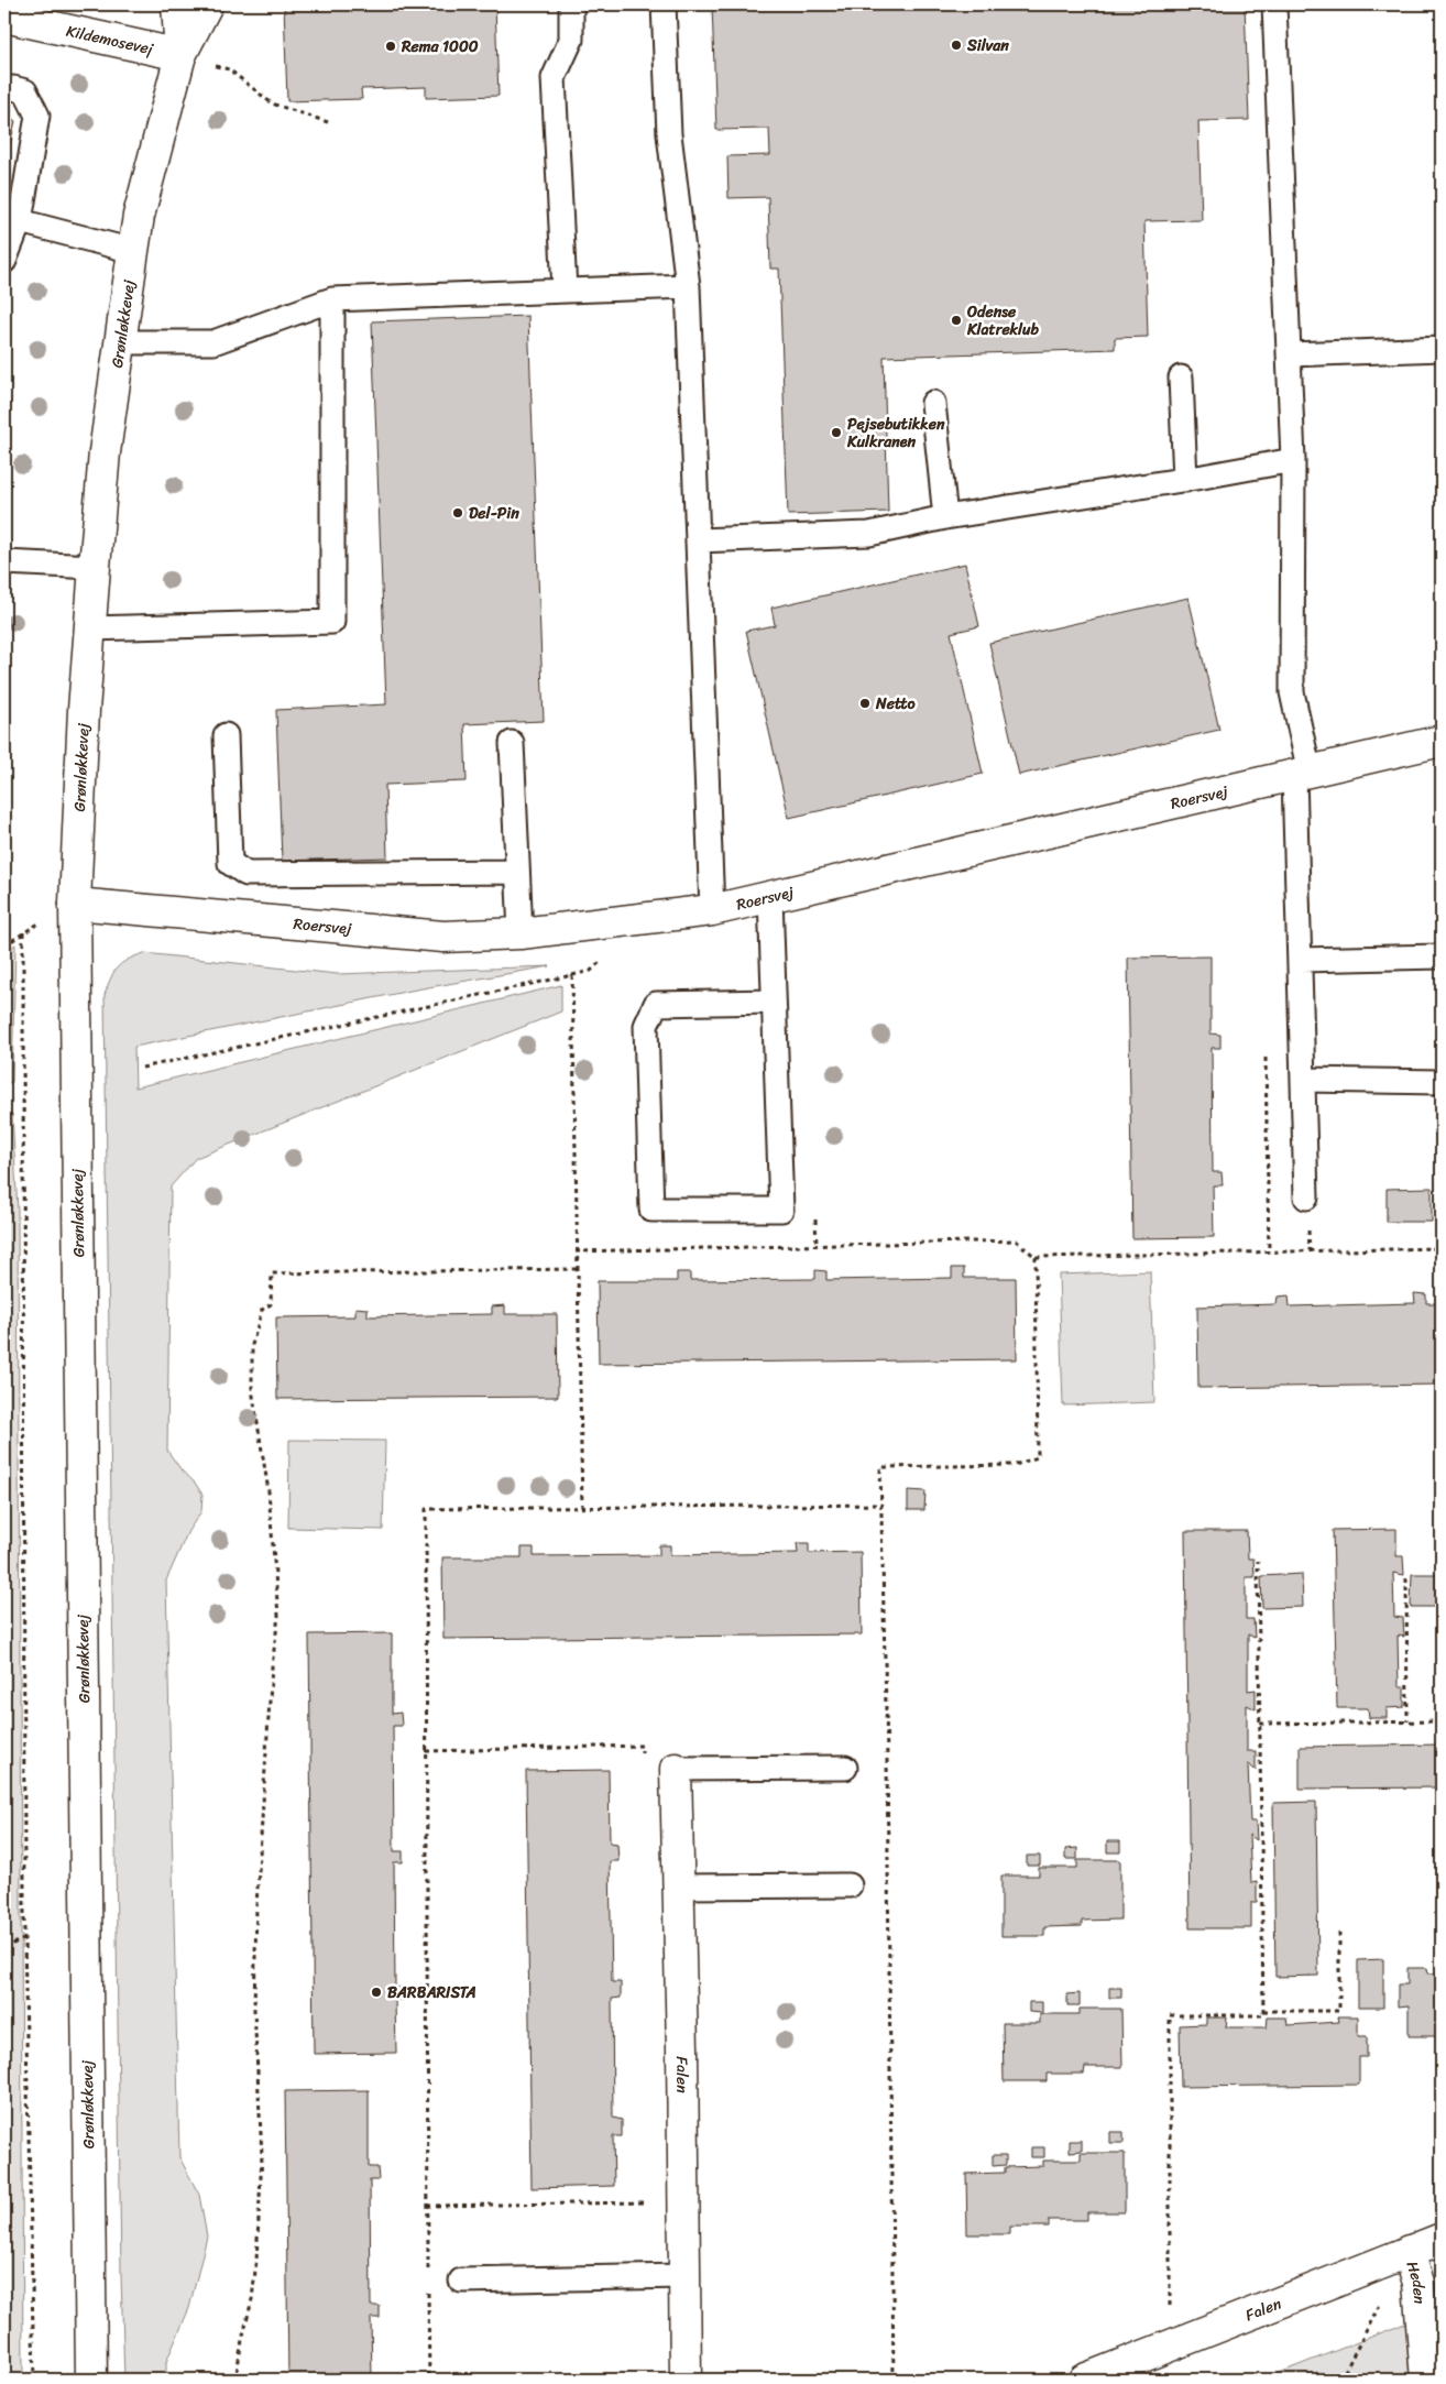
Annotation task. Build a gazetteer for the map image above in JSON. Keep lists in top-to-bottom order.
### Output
{
  "streets": {
    "street": [
      "Kildemosevej",
      "Grønløkkevej",
      "Roersvej",
      "Falen",
      "Heden"
    ]
  },
  "crossings": [
    ["Kildemosevej", "Grønløkkevej"],
    ["Grønløkkevej", "Roersvej"],
    ["Falen", "Heden"]
  ],
  "places": [
    "Silvan",
    "Rema 1000",
    "Odense Klatreklub",
    "Pejsebutikken Kulkranen",
    "Del-Pin",
    "Netto",
    "BARBARISTA"
  ]
}
